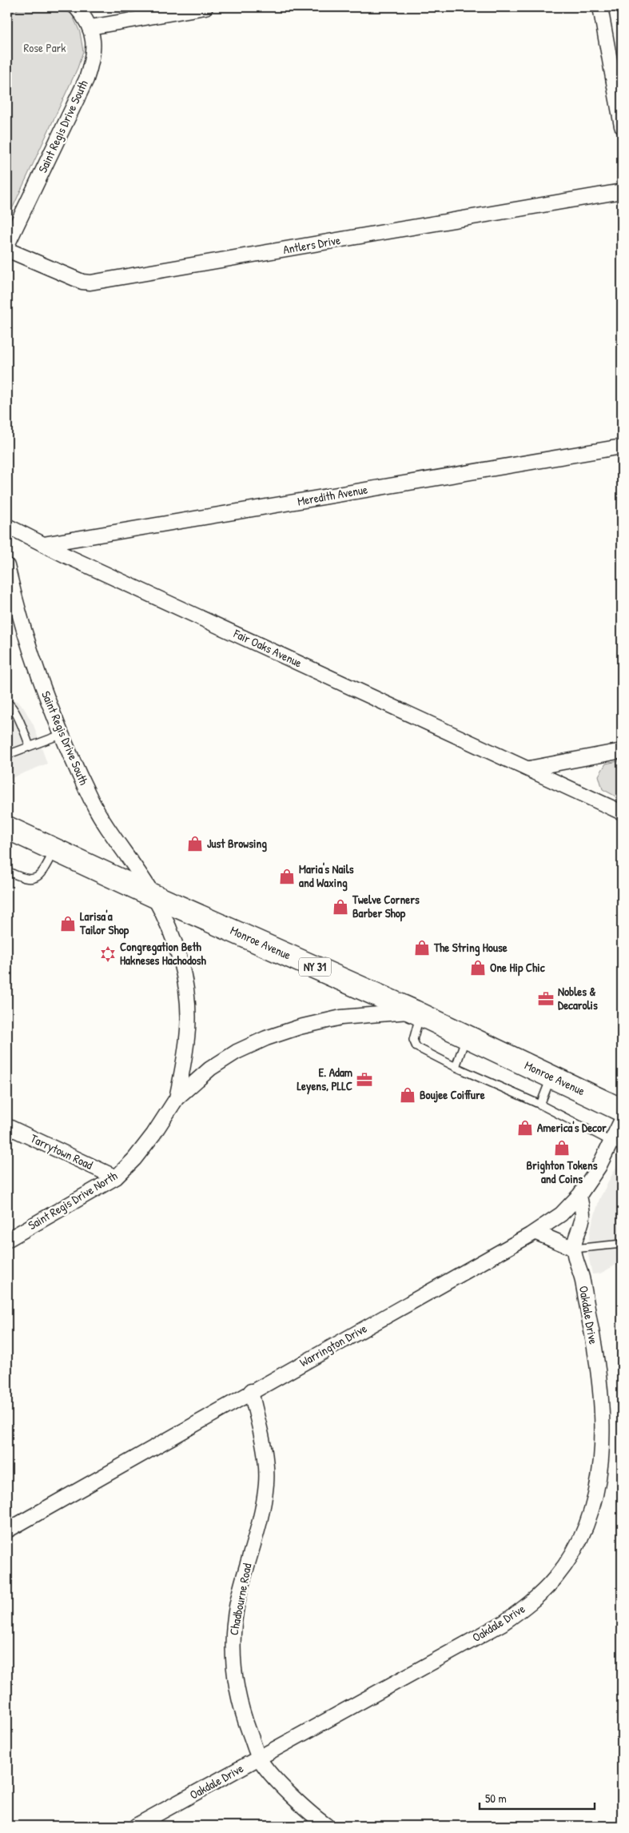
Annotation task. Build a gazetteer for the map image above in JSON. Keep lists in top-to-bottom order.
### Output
{
  "streets": {
    "main road": ["Monroe Avenue", "NY 31"],
    "street": [
      "Saint Regis Drive South",
      "Antlers Drive",
      "Meredith Avenue",
      "Fair Oaks Avenue",
      "Tarrytown Road",
      "Saint Regis Drive North",
      "Oakdale Drive",
      "Warrington Drive",
      "Chadbourne Road"
    ]
  },
  "crossings": [
    ["Saint Regis Drive South", "Monroe Avenue"],
    ["Saint Regis Drive South", "Saint Regis Drive North"],
    ["Meredith Avenue", "Fair Oaks Avenue"],
    ["Monroe Avenue", "Saint Regis Drive North"],
    ["Tarrytown Road", "Saint Regis Drive North"],
    ["Oakdale Drive", "Warrington Drive"],
    ["Oakdale Drive", "Chadbourne Road"],
    ["Warrington Drive", "Chadbourne Road"]
  ],
  "parks": ["Rose Park"],
  "places": {
    "shop": [
      "Just Browsing",
      "Maria's Nails and Waxing",
      "Twelve Corners Barber Shop",
      "Larisa'a Tailor Shop",
      "The String House",
      "One Hip Chic",
      "Boujee Coiffure",
      "America's Decor",
      "Brighton Tokens and Coins"
    ],
    "synagogue": ["Congregation Beth Hakneses Hachodosh"],
    "office": ["Nobles & Decarolis", "E. Adam Leyens, PLLC"]
  },
  "scale_bar": "50 m"
}
